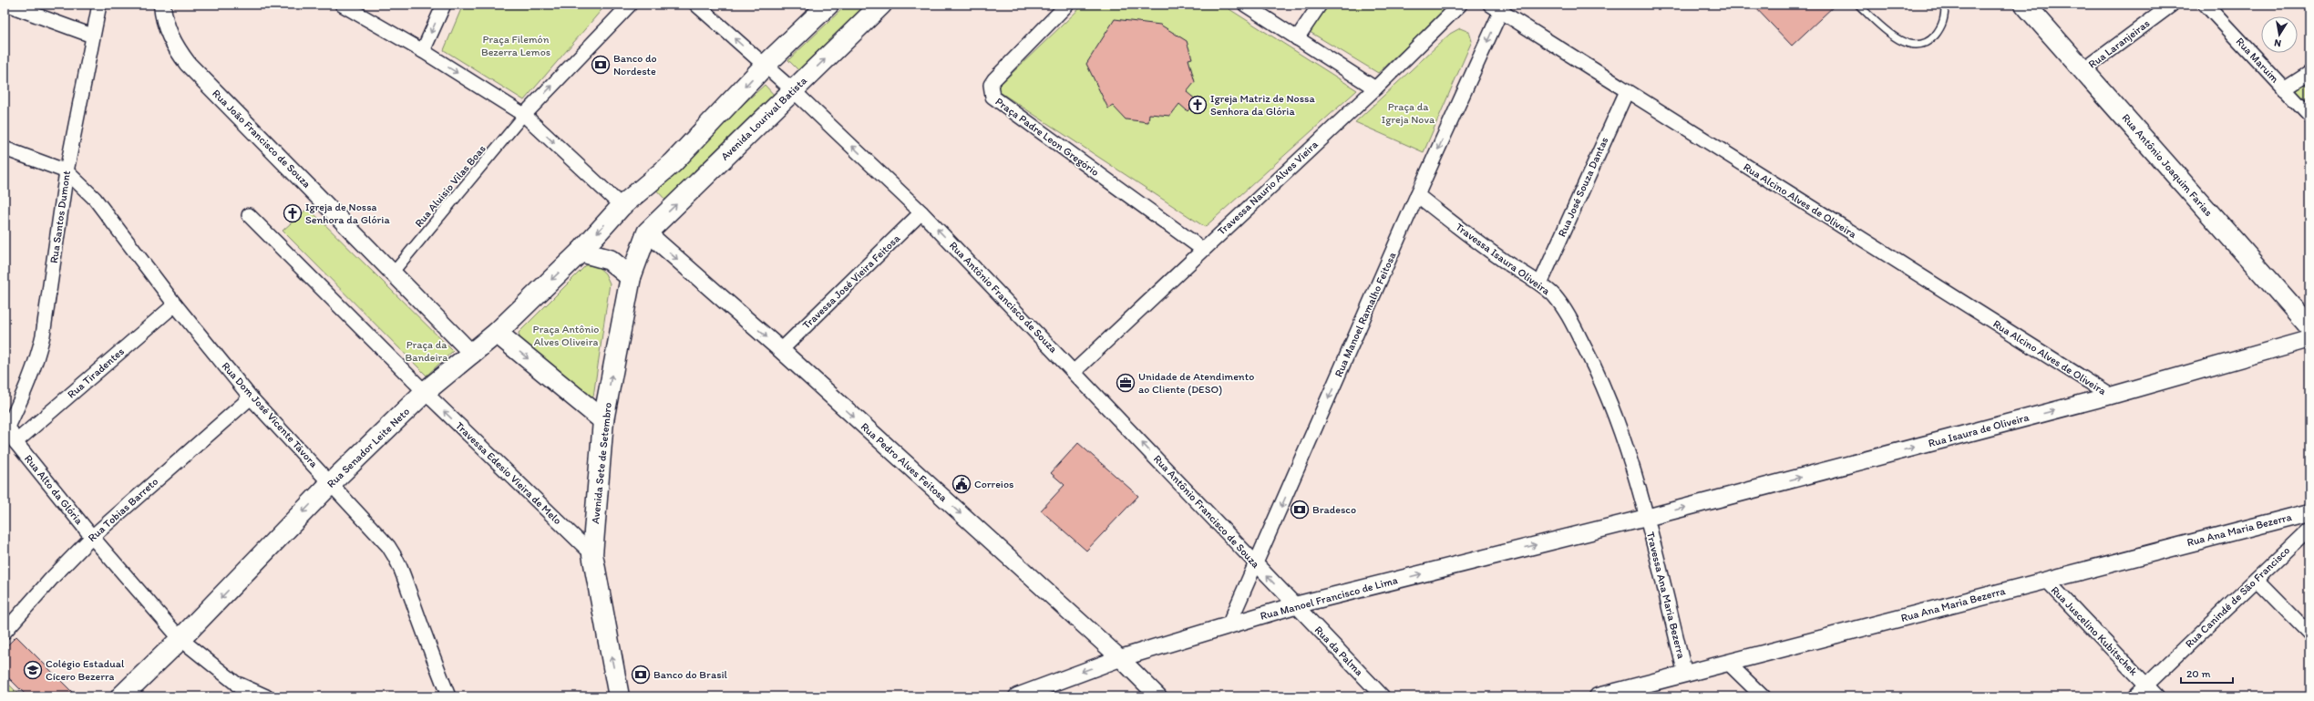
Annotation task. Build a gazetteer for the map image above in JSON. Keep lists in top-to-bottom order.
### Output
{
  "streets": {
    "main road": [
      "Avenida Lourival Batista",
      "Rua Antônio Joaquim Farias",
      "Rua Senador Leite Neto",
      "Avenida Sete de Setembro"
    ],
    "street": [
      "Rua Laranjeiras",
      "Rua Maruim",
      "Praça Padre Leon Gregório",
      "Rua João Francisco de Souza",
      "Rua Aluisio Vilas Boas",
      "Rua José Souza Dantas",
      "Travessa Naurio Alves Vieira",
      "Rua Alcino Alves de Oliveira",
      "Rua Santos Dumont",
      "Travessa Isaura Oliveira",
      "Travessa José Vieira Feitosa",
      "Rua Antônio Francisco de Souza",
      "Rua Manoel Ramalho Feitosa",
      "Rua Tiradentes",
      "Rua Dom José Vicente Távora",
      "Rua Isaura de Oliveira",
      "Rua Pedro Alves Feitosa",
      "Travessa Edesio Vieira de Melo",
      "Rua Alto da Glória",
      "Rua Tobias Barreto",
      "Rua Ana Maria Bezerra",
      "Travessa Ana Maria Bezerra",
      "Rua Canindé de São Francisco",
      "Rua Manoel Francisco de Lima",
      "Rua Juscelino Kubitschek",
      "Rua da Palma"
    ]
  },
  "crossings": [
    ["Rua Laranjeiras", "Rua Antônio Joaquim Farias"],
    ["Avenida Lourival Batista", "Rua Antônio Francisco de Souza"],
    ["Avenida Lourival Batista", "Rua Pedro Alves Feitosa"],
    ["Avenida Lourival Batista", "Avenida Sete de Setembro"],
    ["Praça Padre Leon Gregório", "Travessa Naurio Alves Vieira"],
    ["Rua João Francisco de Souza", "Rua Aluisio Vilas Boas"],
    ["Rua João Francisco de Souza", "Rua Senador Leite Neto"],
    ["Rua Antônio Joaquim Farias", "Rua Isaura de Oliveira"],
    ["Rua José Souza Dantas", "Rua Alcino Alves de Oliveira"],
    ["Rua José Souza Dantas", "Travessa Isaura Oliveira"],
    ["Travessa Naurio Alves Vieira", "Rua Antônio Francisco de Souza"],
    ["Rua Alcino Alves de Oliveira", "Rua Manoel Ramalho Feitosa"],
    ["Rua Alcino Alves de Oliveira", "Rua Isaura de Oliveira"],
    ["Rua Santos Dumont", "Rua Dom José Vicente Távora"],
    ["Rua Santos Dumont", "Rua Alto da Glória"],
    ["Travessa Isaura Oliveira", "Rua Manoel Ramalho Feitosa"],
    ["Travessa Isaura Oliveira", "Rua Isaura de Oliveira"],
    ["Travessa Isaura Oliveira", "Travessa Ana Maria Bezerra"],
    ["Travessa Isaura Oliveira", "Rua Manoel Francisco de Lima"],
    ["Travessa José Vieira Feitosa", "Rua Antônio Francisco de Souza"],
    ["Travessa José Vieira Feitosa", "Rua Pedro Alves Feitosa"],
    ["Rua Antônio Francisco de Souza", "Rua Manoel Ramalho Feitosa"],
    ["Rua Antônio Francisco de Souza", "Rua Manoel Francisco de Lima"],
    ["Rua Antônio Francisco de Souza", "Rua da Palma"],
    ["Rua Manoel Ramalho Feitosa", "Rua Manoel Francisco de Lima"],
    ["Rua Tiradentes", "Rua Dom José Vicente Távora"],
    ["Rua Tiradentes", "Rua Alto da Glória"],
    ["Rua Dom José Vicente Távora", "Rua Senador Leite Neto"],
    ["Rua Dom José Vicente Távora", "Rua Tobias Barreto"],
    ["Rua Isaura de Oliveira", "Travessa Ana Maria Bezerra"],
    ["Rua Isaura de Oliveira", "Rua Manoel Francisco de Lima"],
    ["Rua Senador Leite Neto", "Travessa Edesio Vieira de Melo"],
    ["Rua Senador Leite Neto", "Rua Alto da Glória"],
    ["Rua Pedro Alves Feitosa", "Avenida Sete de Setembro"],
    ["Rua Pedro Alves Feitosa", "Rua Manoel Francisco de Lima"],
    ["Avenida Sete de Setembro", "Travessa Edesio Vieira de Melo"],
    ["Rua Alto da Glória", "Rua Tobias Barreto"],
    ["Rua Ana Maria Bezerra", "Travessa Ana Maria Bezerra"],
    ["Rua Ana Maria Bezerra", "Rua Juscelino Kubitschek"],
    ["Travessa Ana Maria Bezerra", "Rua Manoel Francisco de Lima"],
    ["Rua Canindé de São Francisco", "Rua Juscelino Kubitschek"],
    ["Rua Manoel Francisco de Lima", "Rua da Palma"]
  ],
  "one_way": [
    "Rua Antônio Francisco de Souza",
    "Rua Manoel Ramalho Feitosa",
    "Rua Isaura de Oliveira",
    "Rua Senador Leite Neto",
    "Rua Pedro Alves Feitosa",
    "Avenida Sete de Setembro",
    "Travessa Edesio Vieira de Melo"
  ],
  "parks": [
    "Praça Filemón Bezerra Lemos",
    "Praça da Igreja Nova",
    "Praça Antônio Alves Oliveira",
    "Praça da Bandeira"
  ],
  "places": {
    "bank": ["Banco do Nordeste", "Bradesco", "Banco do Brasil"],
    "church": ["Igreja Matriz de Nossa Senhora da Glória", "Igreja de Nossa Senhora da Glória"],
    "office": ["Unidade de Atendimento ao Cliente (DESO)"],
    "public building": ["Correios"],
    "school or university": ["Colégio Estadual Cícero Bezerra"]
  },
  "scale_bar": "20 m",
  "north": "bottom"
}
